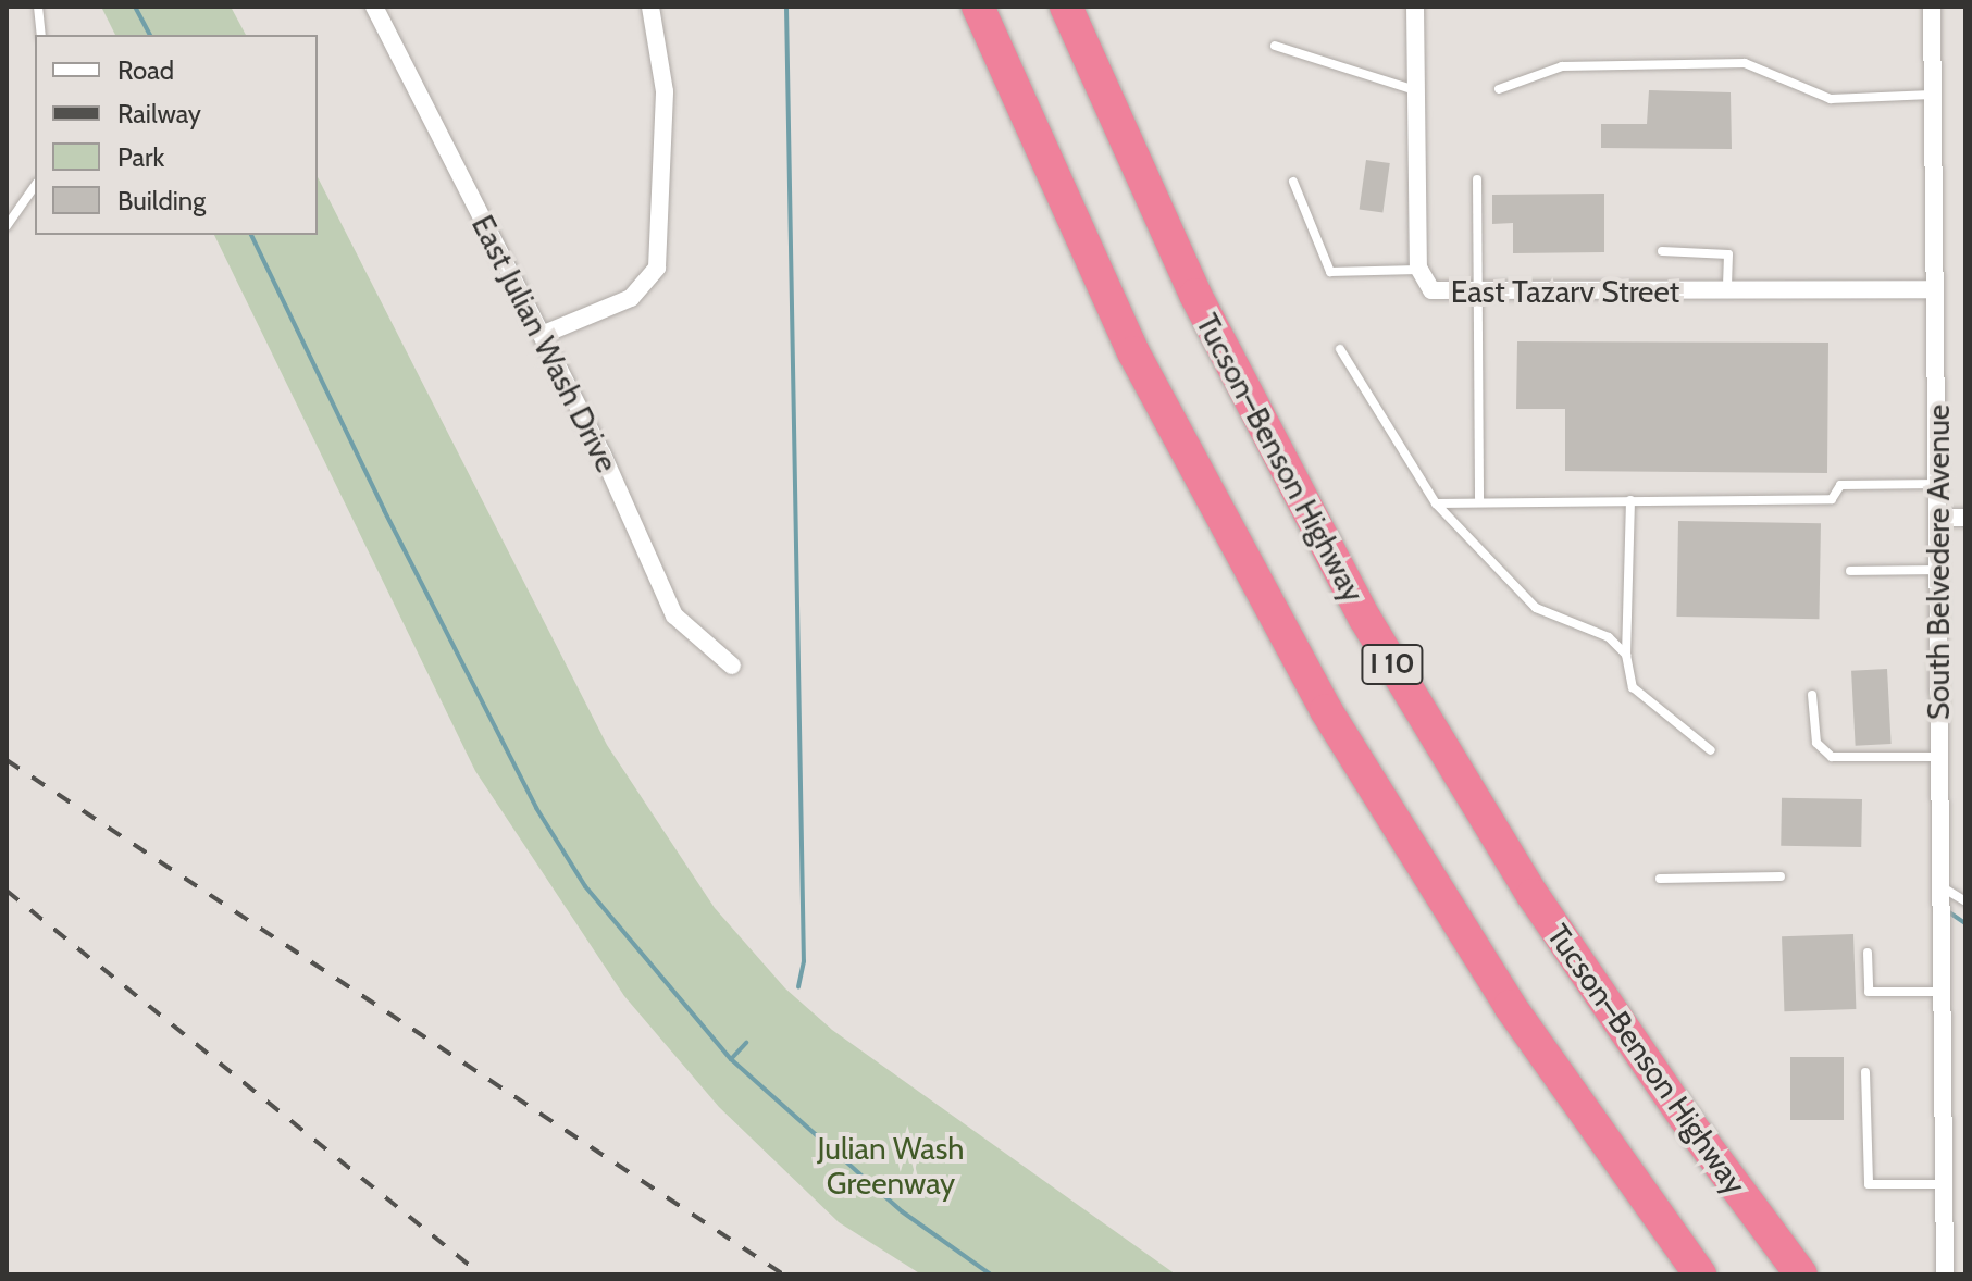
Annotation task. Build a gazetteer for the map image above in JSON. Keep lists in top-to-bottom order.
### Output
{
  "streets": {
    "highway": ["Tucson–Benson Highway", "I 10"],
    "street": ["East Tazarv Street", "East Julian Wash Drive", "South Belvedere Avenue"]
  },
  "crossings": [
    ["East Tazarv Street", "South Belvedere Avenue"]
  ],
  "parks": ["Julian Wash Greenway"],
  "legend": [
    "Road",
    "Railway",
    "Park",
    "Building"
  ]
}
